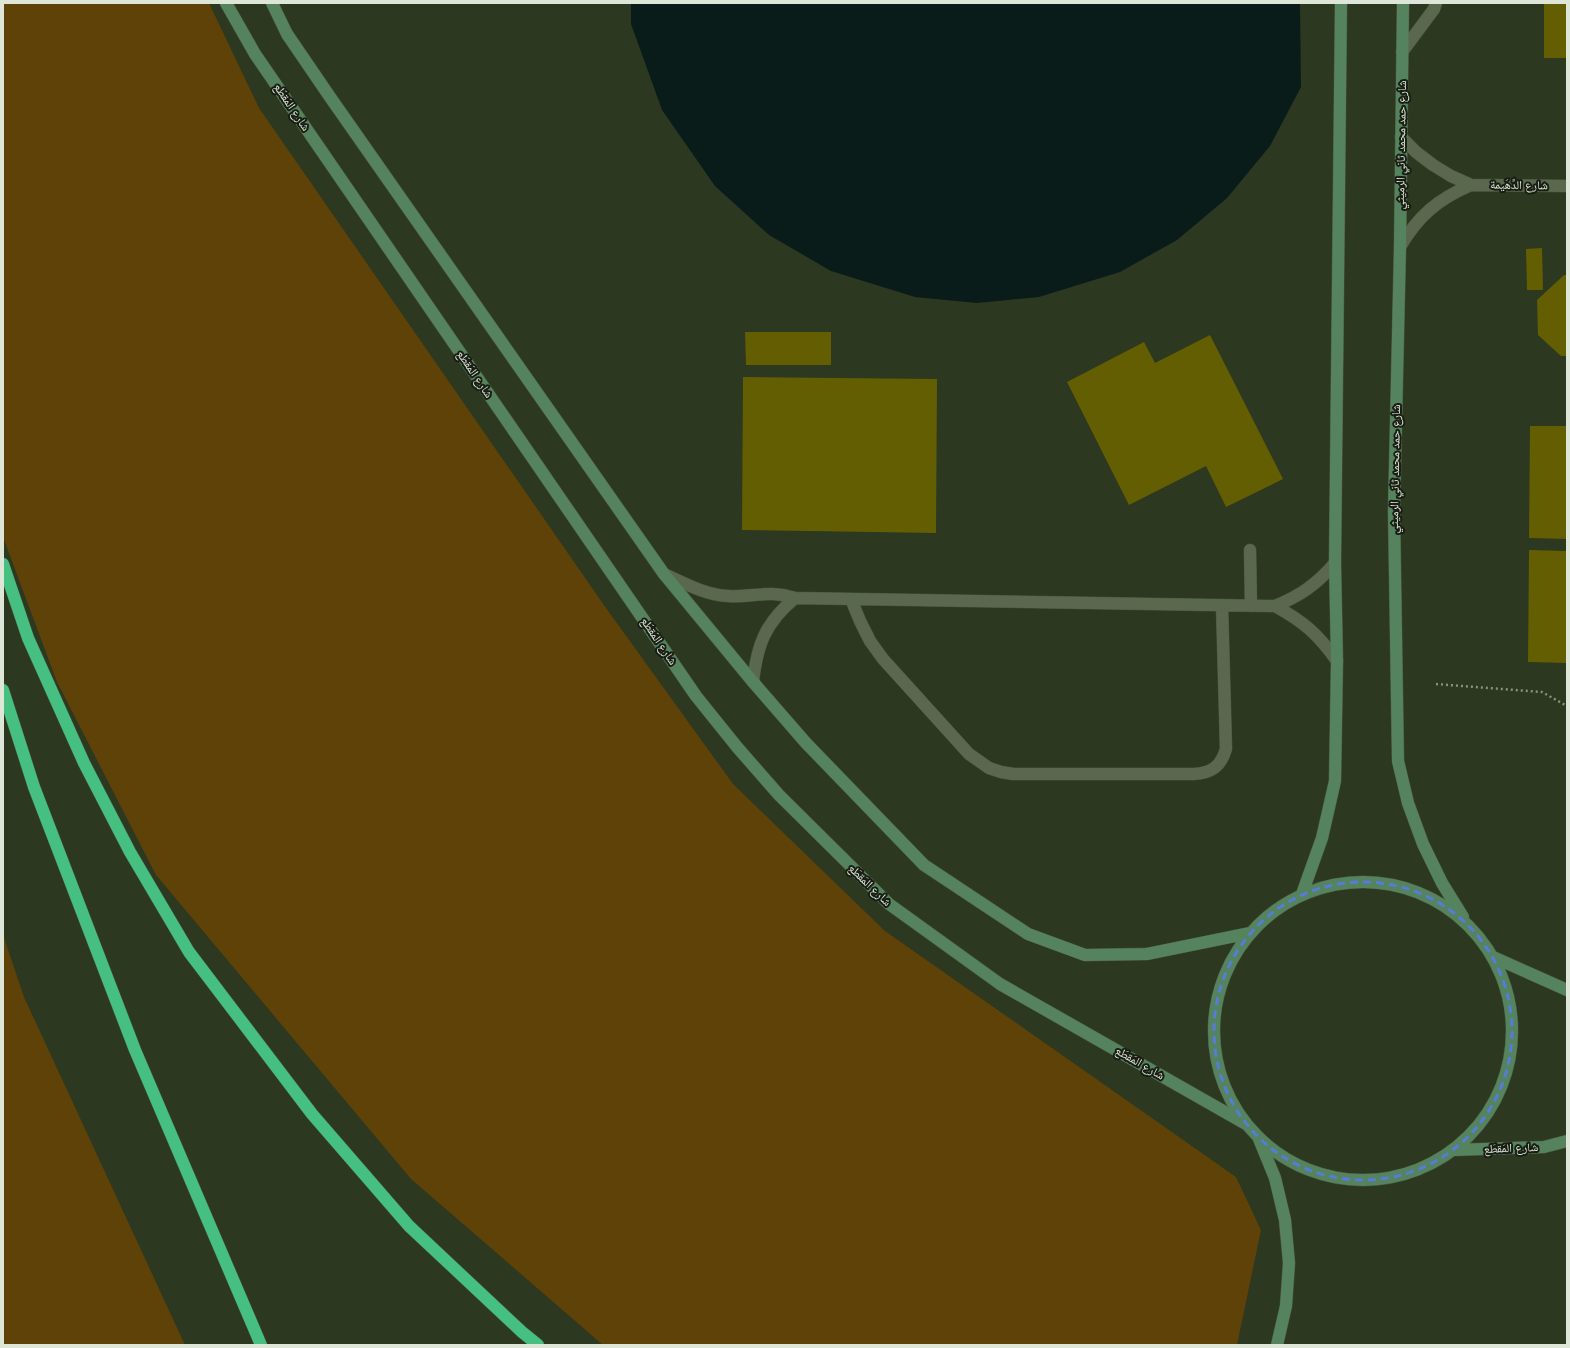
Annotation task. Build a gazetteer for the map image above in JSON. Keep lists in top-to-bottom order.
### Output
{
  "streets": {
    "street": ["شارع المَقطَع", "شارع حمد محمد ثاني الرميثي", "شارع الدِّهَيمة"]
  },
  "crossings": [
    ["شارع حمد محمد ثاني الرميثي", "شارع الدِّهَيمة"]
  ]
}
